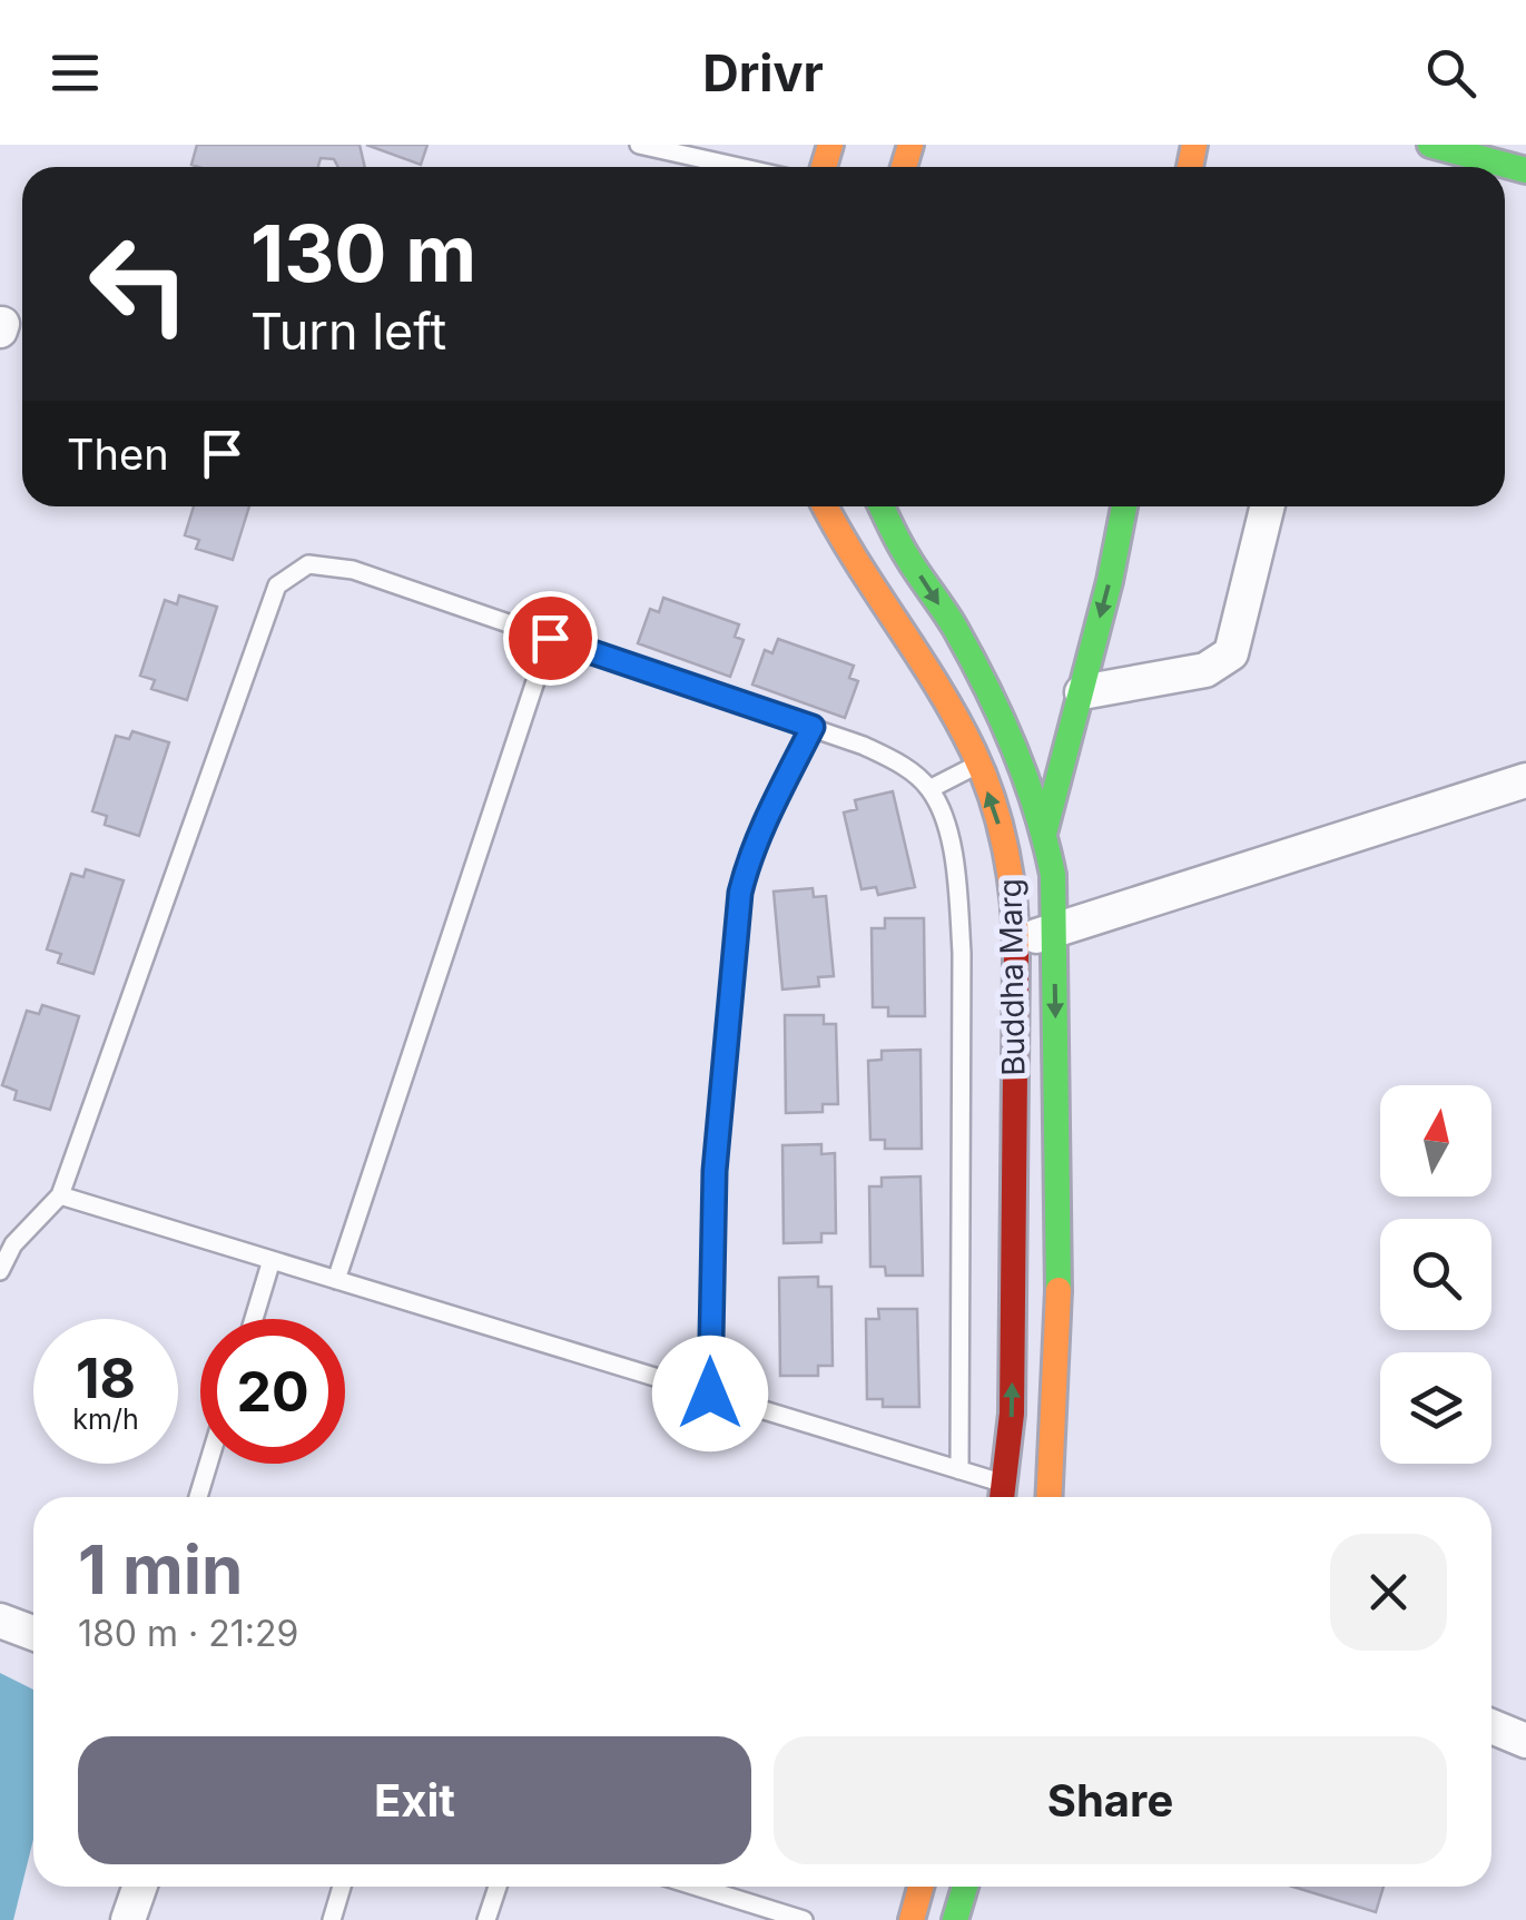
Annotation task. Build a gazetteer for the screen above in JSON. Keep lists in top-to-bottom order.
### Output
{
  "streets": {
    "main road": ["Buddha Marg"]
  },
  "north": "top",
  "page": {
    "header": "Drivr",
    "turn": ["130 m", "Turn left"],
    "then": "Then",
    "speed": "18 km/h",
    "limit": "20",
    "heading": ["1 min", "180 m · 21:29"],
    "buttons": ["Exit", "Share"]
  }
}
